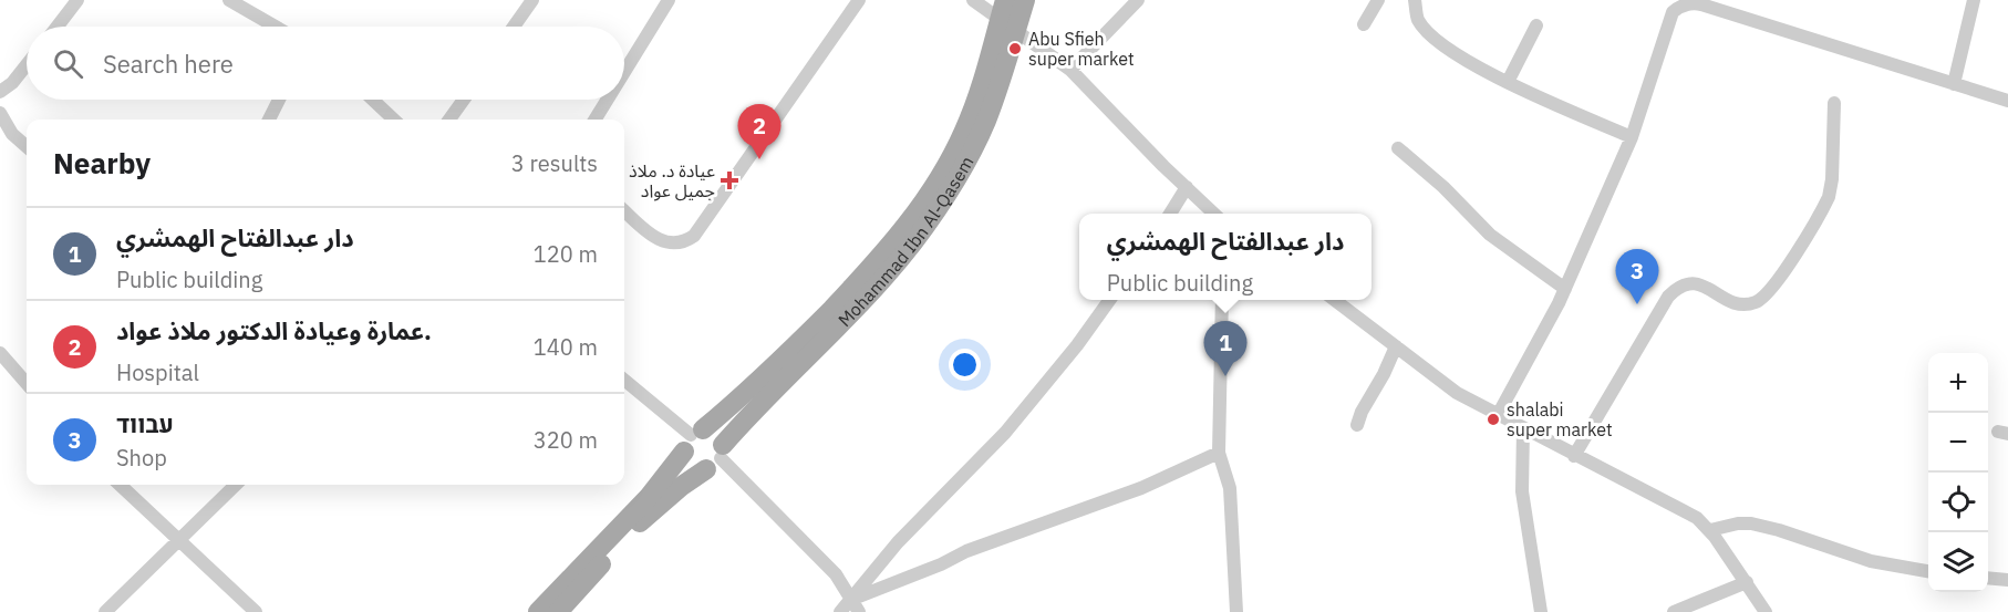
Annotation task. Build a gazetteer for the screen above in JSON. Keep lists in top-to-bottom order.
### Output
{
  "streets": {
    "main road": ["Mohammad Ibn Al-Qasem"]
  },
  "places": {
    "other": ["Abu Sfieh super market", "shalabi super market"],
    "health": ["عيادة د. ملاذ جميل عواد"]
  },
  "page": {
    "search": "Search here",
    "pins": ["2", "3", "1"],
    "heading": ["Nearby", "3 results"],
    "list": [
      {
        "mark": "1",
        "name": "دار عبدالفتاح الهمشري",
        "note": "Public building",
        "value": "120 m"
      },
      {
        "mark": "2",
        "name": "عمارة وعيادة الدكتور ملاذ عواد.",
        "note": "Hospital",
        "value": "140 m"
      },
      {
        "mark": "3",
        "name": "עבווד",
        "note": "Shop",
        "value": "320 m"
      }
    ],
    "popup": ["دار عبدالفتاح الهمشري", "Public building"],
    "map_buttons": ["+", "−"]
  }
}
